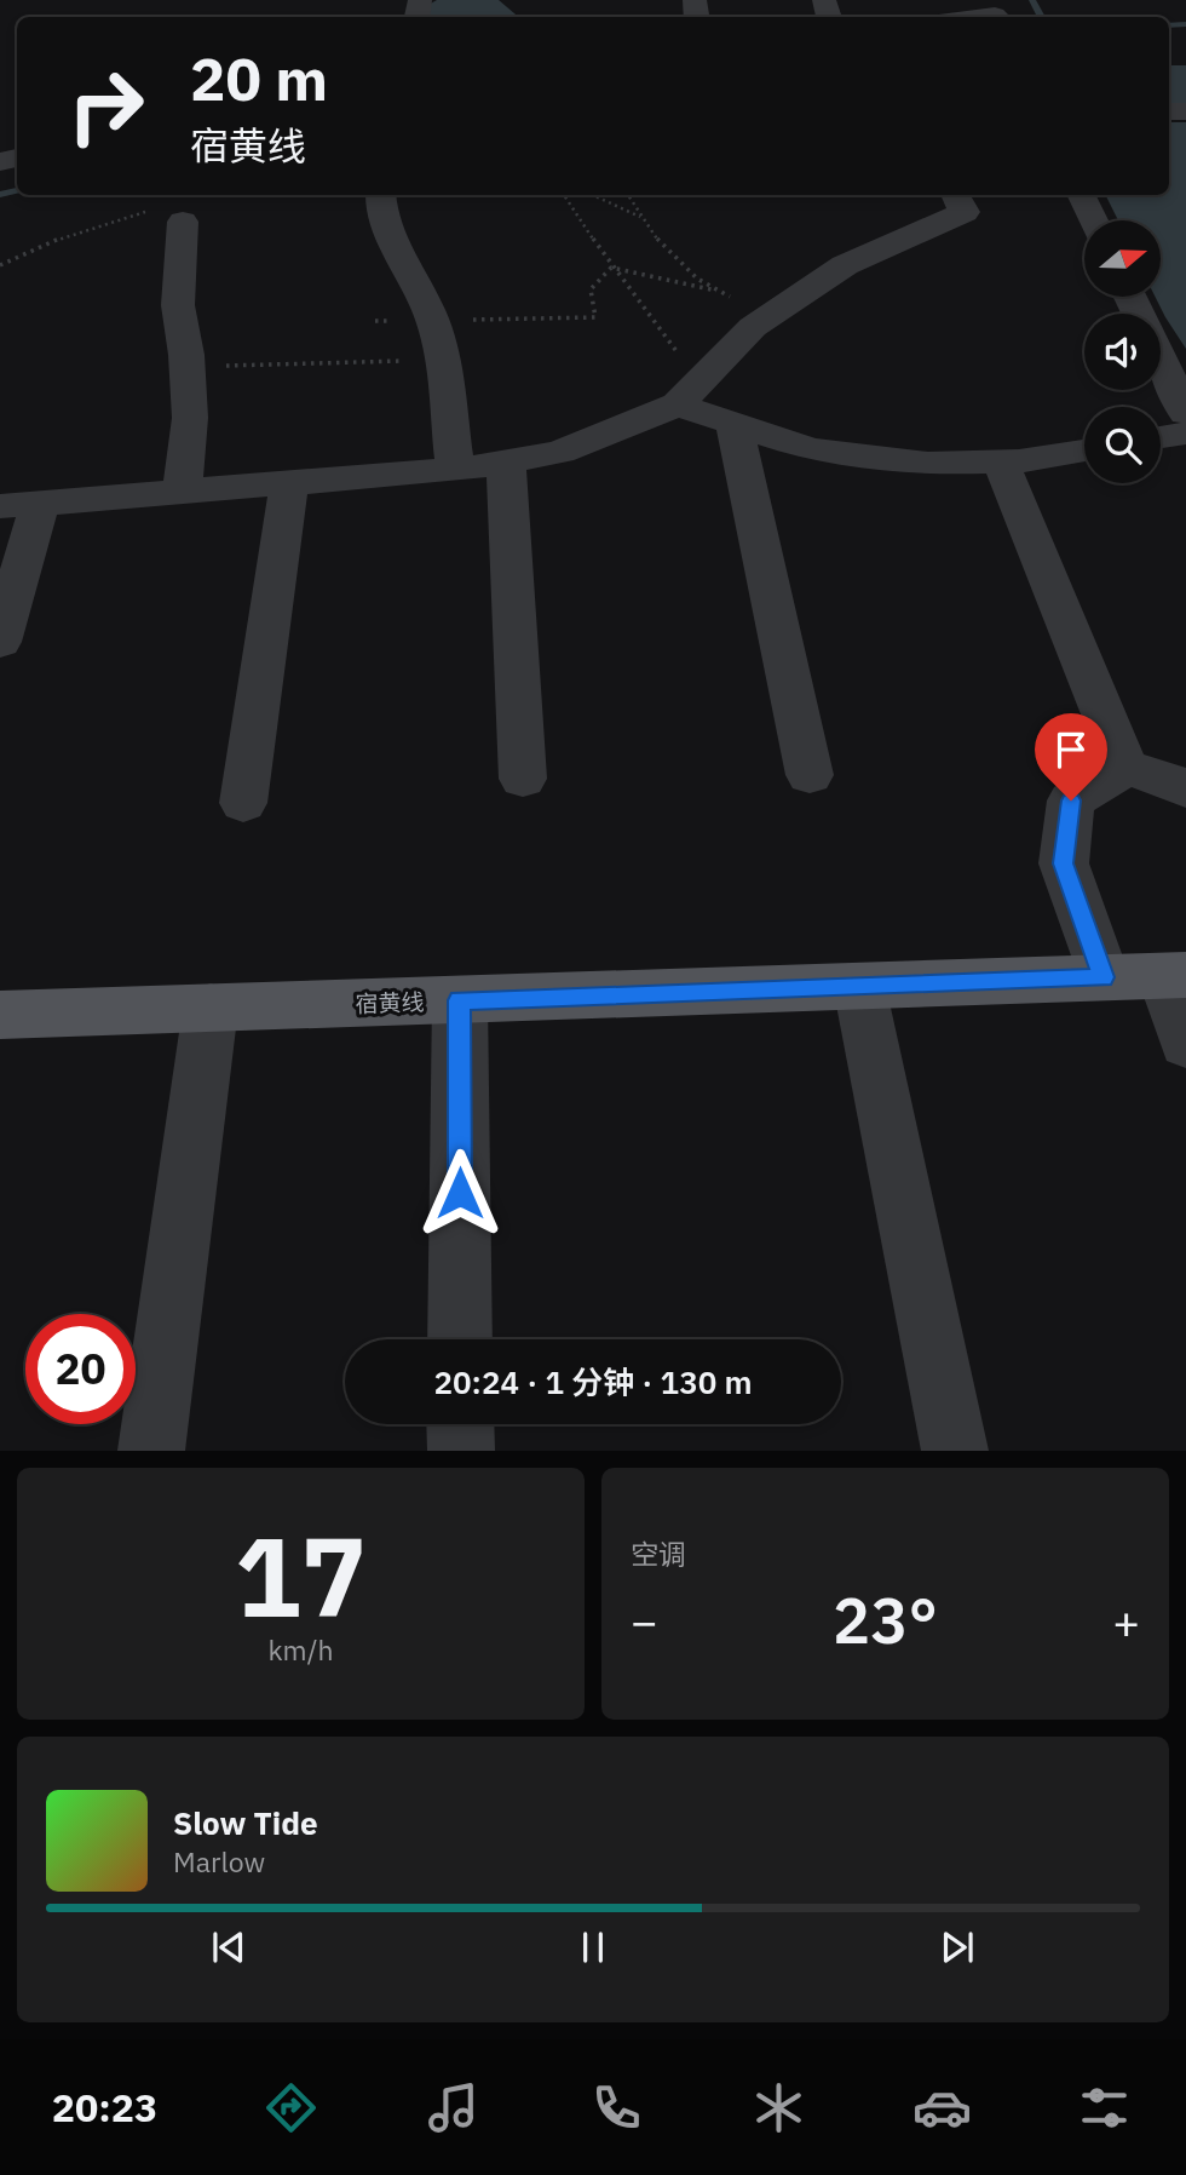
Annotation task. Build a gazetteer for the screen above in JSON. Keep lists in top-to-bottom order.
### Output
{
  "streets": {
    "main road": ["宿黄线"]
  },
  "north": "right",
  "page": {
    "turn": ["20 m", "宿黄线"],
    "limit": "20",
    "trip": "20:24 · 1 分钟 · 130 m",
    "tile": [
      ["17", "km/h"],
      "空调"
    ],
    "heat": ["−", "23°", "+"],
    "song": ["Slow Tide", "Marlow"],
    "tabs": "20:23"
  }
}
